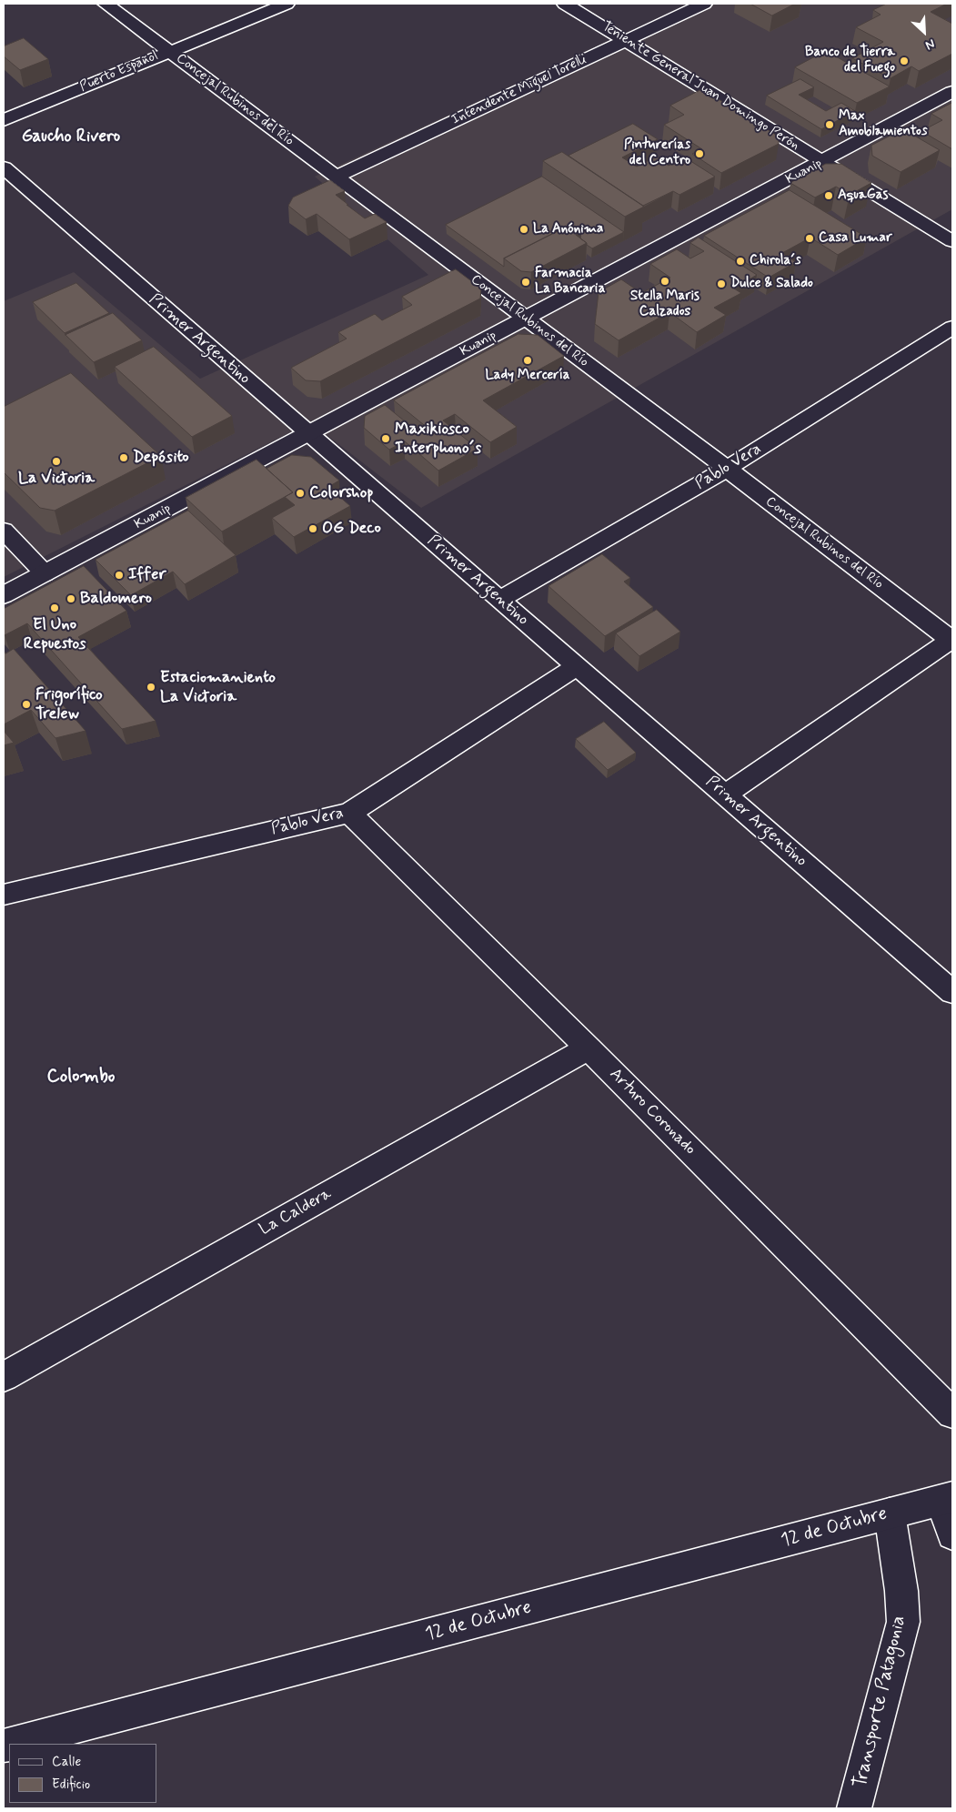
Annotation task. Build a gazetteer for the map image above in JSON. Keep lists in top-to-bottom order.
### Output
{
  "streets": {
    "street": [
      "Puerto Español",
      "Teniente General Juan Domingo Perón",
      "Intendente Miguel Torelli",
      "Concejal Rubinos del Río",
      "Kuanip",
      "Primer Argentino",
      "Pablo Vera",
      "Arturo Coronado",
      "La Caldera",
      "12 de Octubre",
      "Transporte Patagonia"
    ]
  },
  "crossings": [
    ["Puerto Español", "Concejal Rubinos del Río"],
    ["Teniente General Juan Domingo Perón", "Intendente Miguel Torelli"],
    ["Teniente General Juan Domingo Perón", "Kuanip"],
    ["Intendente Miguel Torelli", "Concejal Rubinos del Río"],
    ["Concejal Rubinos del Río", "Kuanip"],
    ["Concejal Rubinos del Río", "Pablo Vera"],
    ["Kuanip", "Primer Argentino"],
    ["Primer Argentino", "Pablo Vera"],
    ["Pablo Vera", "Arturo Coronado"],
    ["Arturo Coronado", "La Caldera"],
    ["12 de Octubre", "Transporte Patagonia"]
  ],
  "districts": ["Gaucho Rivero", "Colombo"],
  "places": [
    "Banco de Tierra del Fuego",
    "Max Amoblamientos",
    "Pinturerías del Centro",
    "AquaGas",
    "La Anónima",
    "Casa Lumar",
    "Chirola´s",
    "Stella Maris Calzados",
    "Farmacia La Bancaria",
    "Dulce & Salado",
    "Lady Mercería",
    "Maxikiosco Interphono´s",
    "Depósito",
    "La Victoria",
    "Colorshop",
    "OG Deco",
    "Iffer",
    "Baldomero",
    "El Uno Repuestos",
    "Estaciomaniento La Victoria",
    "Frigorífico Trelew"
  ],
  "legend": ["Calle", "Edificio"],
  "north": "bottom right"
}
